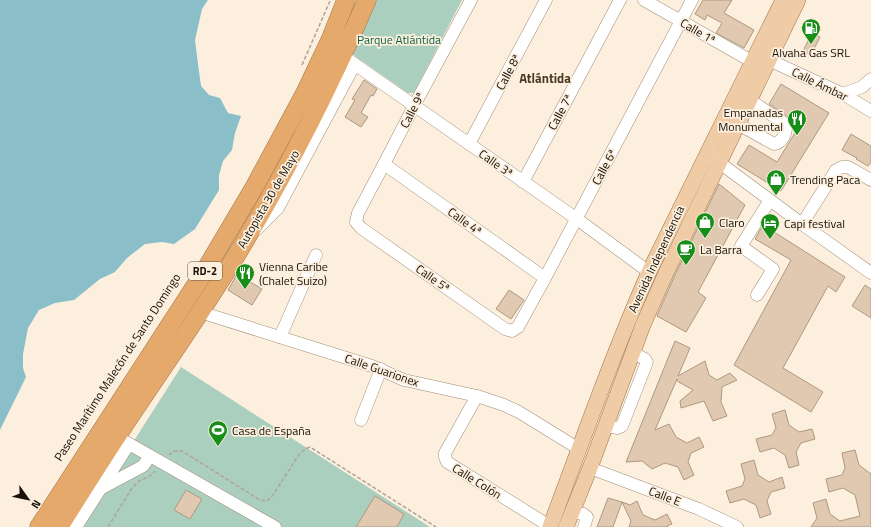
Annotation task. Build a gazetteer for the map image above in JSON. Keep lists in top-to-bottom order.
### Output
{
  "streets": {
    "highway": ["Autopista 30 de Mayo", "RD-2"],
    "main road": ["Avenida Independencia"],
    "street": [
      "Calle 1ª",
      "Calle 8ª",
      "Calle Ámbar",
      "Calle 9ª",
      "Calle 7ª",
      "Calle 3ª",
      "Calle 6ª",
      "Calle 4ª",
      "Calle 5ª",
      "Calle Guarionex",
      "Calle Colón",
      "Calle E"
    ]
  },
  "crossings": [
    ["Calle 1ª", "Calle 6ª"],
    ["Calle 1ª", "Avenida Independencia"],
    ["Calle 8ª", "Calle 3ª"],
    ["Calle Ámbar", "Avenida Independencia"],
    ["Calle 9ª", "Calle 3ª"],
    ["Calle 9ª", "Calle 4ª"],
    ["Calle 9ª", "Calle 5ª"],
    ["Calle 7ª", "Calle 3ª"],
    ["Calle 3ª", "Calle 6ª"],
    ["Calle 3ª", "Autopista 30 de Mayo"],
    ["Calle 3ª", "Avenida Independencia"],
    ["Calle 6ª", "Calle 4ª"],
    ["Calle 6ª", "Calle 5ª"],
    ["Autopista 30 de Mayo", "Calle Guarionex"],
    ["Avenida Independencia", "Calle Guarionex"],
    ["Avenida Independencia", "Calle Colón"],
    ["Avenida Independencia", "Calle E"],
    ["Calle Guarionex", "Calle Colón"]
  ],
  "districts": ["Atlántida"],
  "parks": ["Parque Atlántida"],
  "places": {
    "fuel station": ["Alvaha Gas SRL"],
    "restaurant": ["Empanadas Monumental", "Vienna Caribe (Chalet Suizo)"],
    "shop": ["Trending Paca", "Claro"],
    "hotel": ["Capi festival"],
    "cafe": ["La Barra"],
    "sports": ["Casa de España"]
  },
  "north": "bottom right"
}
